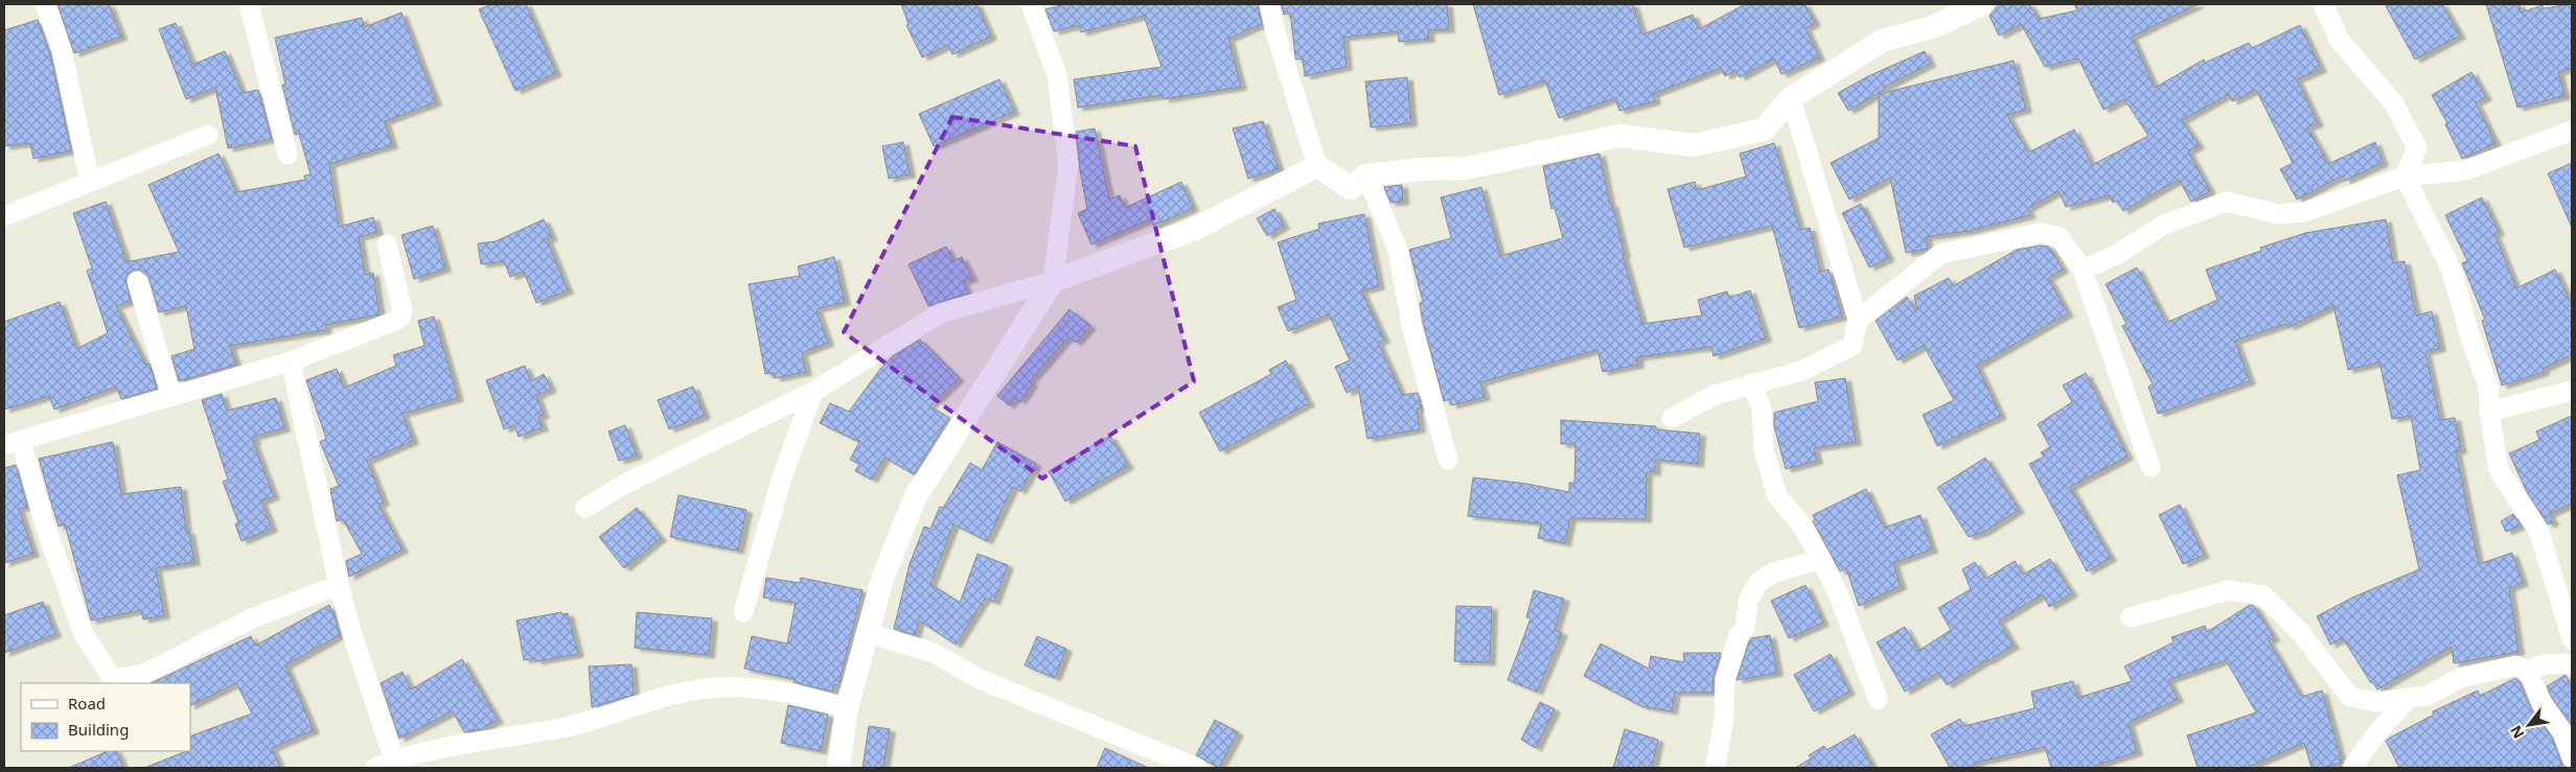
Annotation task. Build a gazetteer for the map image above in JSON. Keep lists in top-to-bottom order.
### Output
{
  "legend": ["Road", "Building"],
  "north": "bottom left"
}
